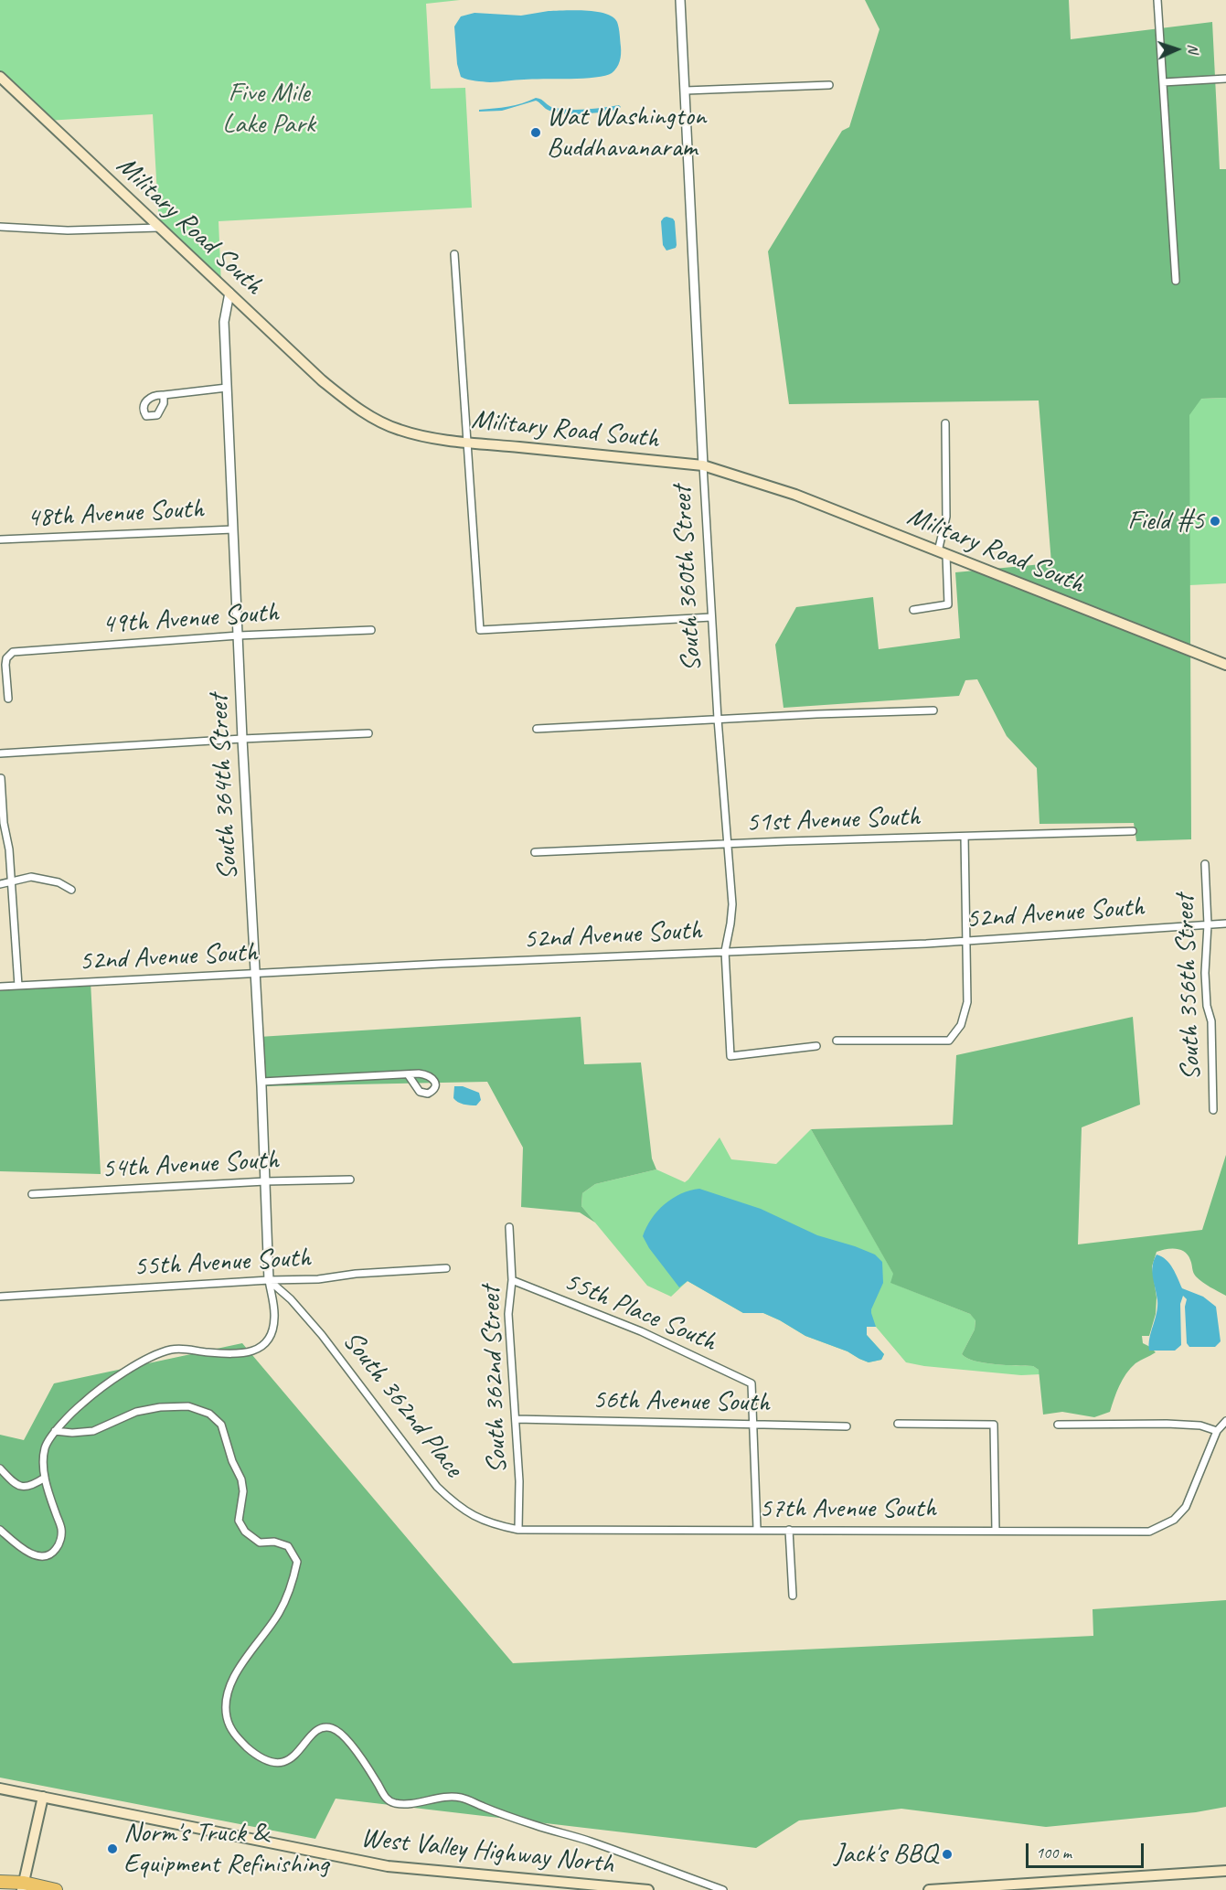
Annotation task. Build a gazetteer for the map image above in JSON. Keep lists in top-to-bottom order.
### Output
{
  "streets": {
    "main road": ["Military Road South", "West Valley Highway North"],
    "street": [
      "48th Avenue South",
      "South 360th Street",
      "49th Avenue South",
      "South 364th Street",
      "51st Avenue South",
      "52nd Avenue South",
      "South 356th Street",
      "54th Avenue South",
      "55th Avenue South",
      "55th Place South",
      "South 362nd Street",
      "56th Avenue South",
      "South 362nd Place",
      "57th Avenue South"
    ]
  },
  "crossings": [
    ["Military Road South", "South 360th Street"],
    ["Military Road South", "South 364th Street"],
    ["48th Avenue South", "South 364th Street"],
    ["South 360th Street", "51st Avenue South"],
    ["South 360th Street", "52nd Avenue South"],
    ["49th Avenue South", "South 364th Street"],
    ["South 364th Street", "52nd Avenue South"],
    ["South 364th Street", "54th Avenue South"],
    ["South 364th Street", "55th Avenue South"],
    ["South 364th Street", "South 362nd Place"],
    ["52nd Avenue South", "South 356th Street"],
    ["55th Avenue South", "South 362nd Place"],
    ["55th Place South", "South 362nd Street"],
    ["55th Place South", "56th Avenue South"],
    ["South 362nd Street", "56th Avenue South"],
    ["South 362nd Street", "South 362nd Place"],
    ["South 362nd Street", "57th Avenue South"],
    ["South 362nd Place", "57th Avenue South"]
  ],
  "parks": ["Five Mile Lake Park"],
  "places": [
    "Wat Washington Buddhavanaram",
    "Field #5",
    "Norm's Truck & Equipment Refinishing",
    "Jack's BBQ"
  ],
  "scale_bar": "100 m",
  "north": "right"
}
